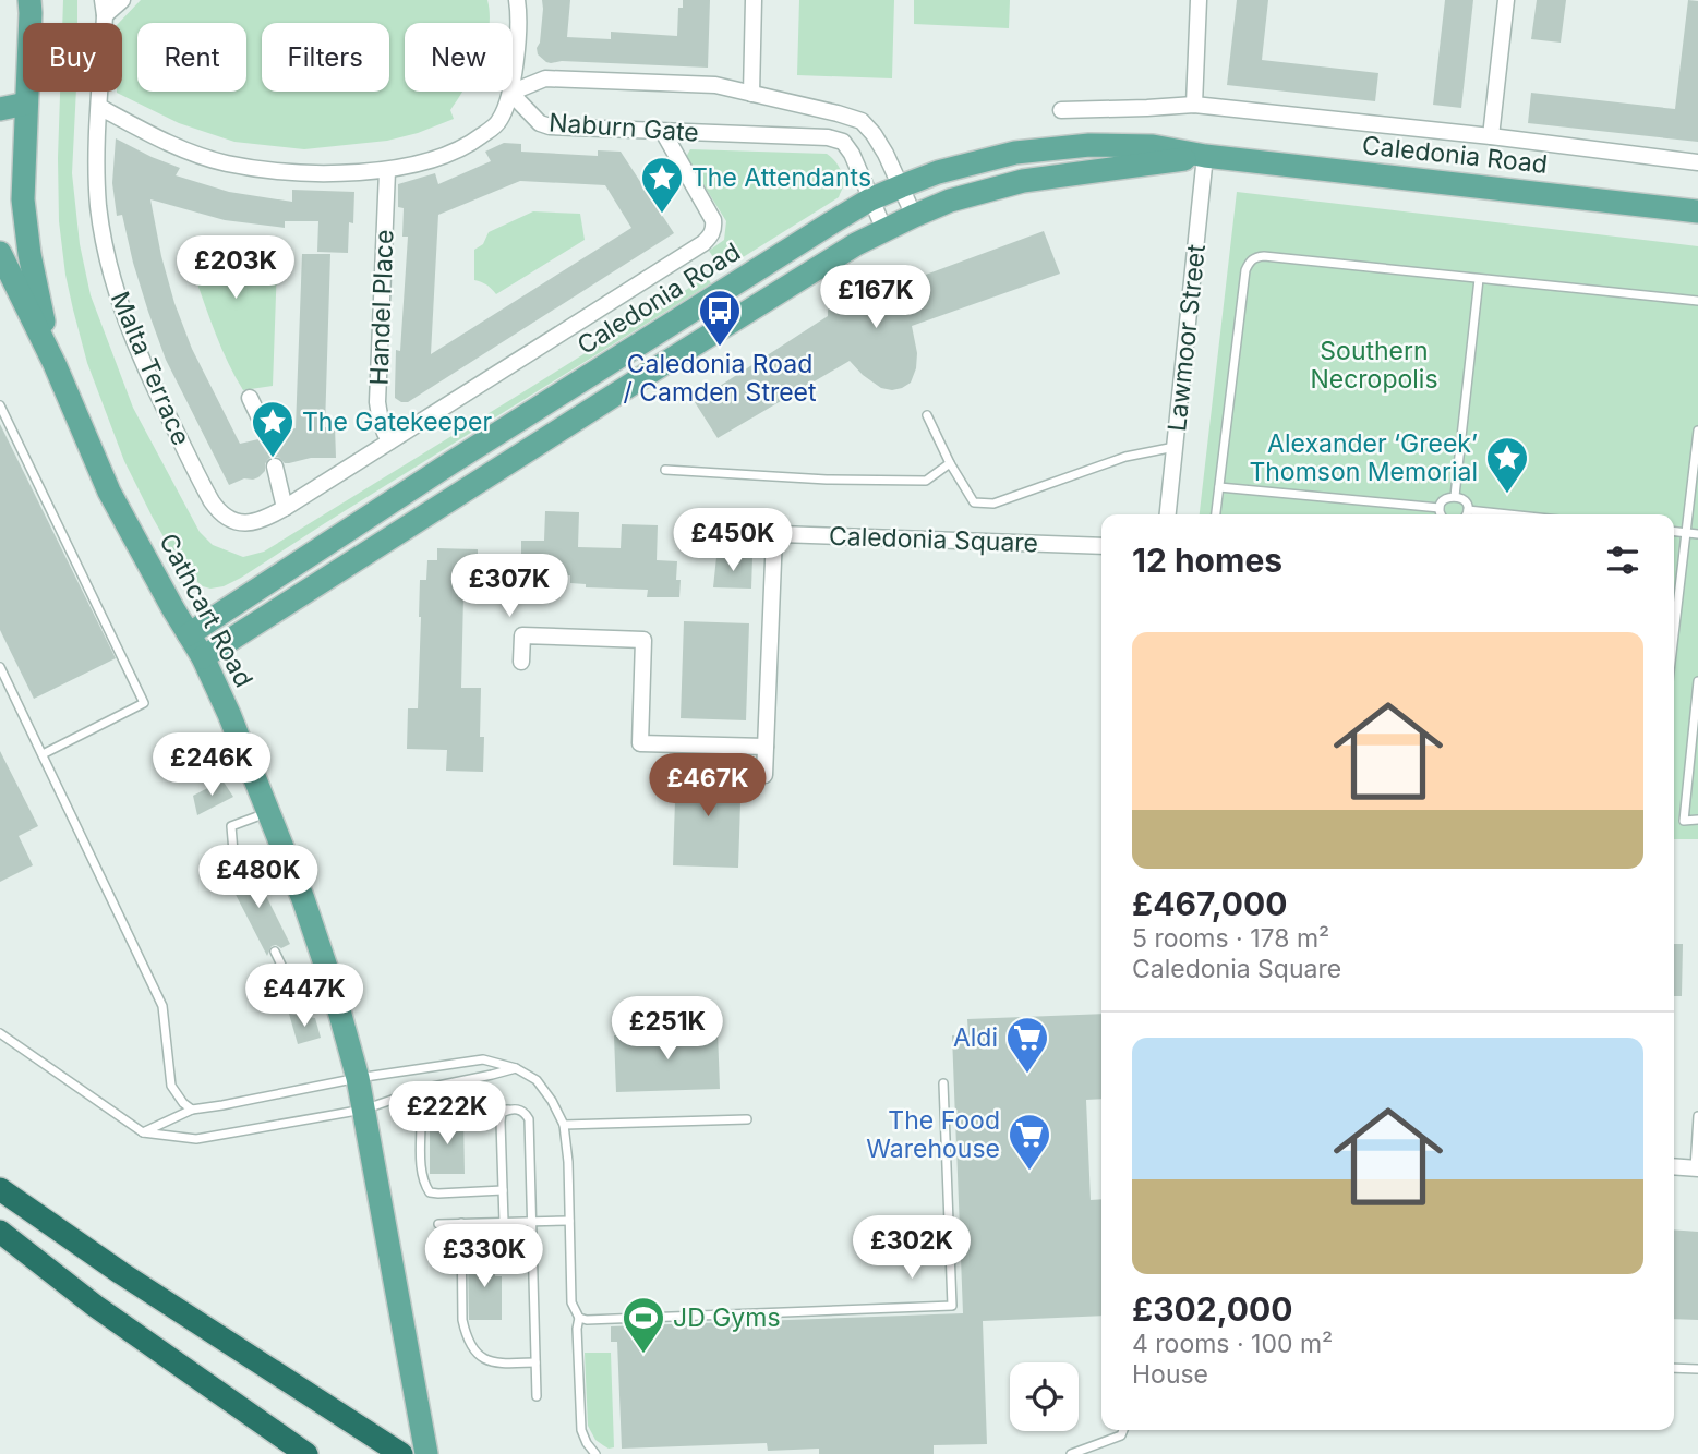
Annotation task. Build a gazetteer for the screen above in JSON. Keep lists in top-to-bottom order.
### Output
{
  "streets": {
    "main road": ["Caledonia Road", "Cathcart Road"],
    "street": [
      "Naburn Gate",
      "Handel Place",
      "Lawmoor Street",
      "Malta Terrace",
      "Caledonia Square"
    ]
  },
  "crossings": [
    ["Naburn Gate", "Caledonia Road"],
    ["Caledonia Road", "Lawmoor Street"],
    ["Caledonia Road", "Cathcart Road"]
  ],
  "parks": ["Southern Necropolis"],
  "places": {
    "place": ["The Attendants", "The Gatekeeper", "Alexander ‘Greek’ Thomson Memorial"],
    "bus stop": ["Caledonia Road / Camden Street"],
    "supermarket": ["Aldi", "The Food Warehouse"],
    "sports": ["JD Gyms"]
  },
  "page": {
    "chip": [
      "Buy",
      "Rent",
      "Filters",
      "New"
    ],
    "price": [
      "£203K",
      "£167K",
      "£450K",
      "£307K",
      "£246K",
      "£467K",
      "£480K",
      "£447K",
      "£251K",
      "£222K",
      "£302K",
      "£330K"
    ],
    "heading": "12 homes",
    "list": [
      {
        "name": "£467,000",
        "note": "5 rooms · 178 m² · Caledonia Square"
      },
      {
        "name": "£302,000",
        "note": "4 rooms · 100 m² · House"
      }
    ]
  }
}
